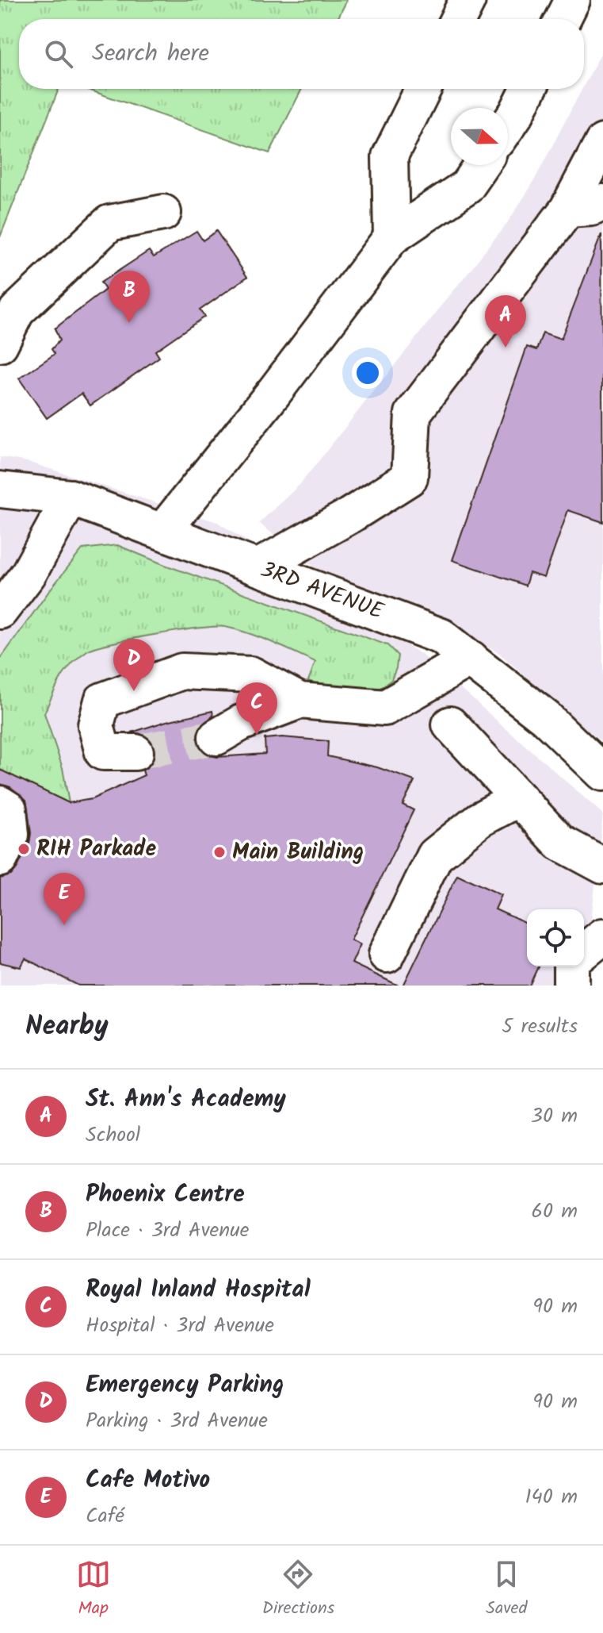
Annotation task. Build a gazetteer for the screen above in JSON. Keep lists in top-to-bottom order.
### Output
{
  "streets": {
    "street": ["3RD AVENUE"]
  },
  "places": ["RIH Parkade", "Main Building"],
  "north": "right",
  "page": {
    "search": "Search here",
    "pins": [
      "B",
      "A",
      "D",
      "C",
      "E"
    ],
    "heading": ["Nearby", "5 results"],
    "list": [
      {
        "mark": "A",
        "name": "St. Ann's Academy",
        "note": "School",
        "value": "30 m"
      },
      {
        "mark": "B",
        "name": "Phoenix Centre",
        "note": "Place · 3rd Avenue",
        "value": "60 m"
      },
      {
        "mark": "C",
        "name": "Royal Inland Hospital",
        "note": "Hospital · 3rd Avenue",
        "value": "90 m"
      },
      {
        "mark": "D",
        "name": "Emergency Parking",
        "note": "Parking · 3rd Avenue",
        "value": "90 m"
      },
      {
        "mark": "E",
        "name": "Cafe Motivo",
        "note": "Café",
        "value": "140 m"
      }
    ],
    "nav": ["Map", "Directions", "Saved"]
  }
}
